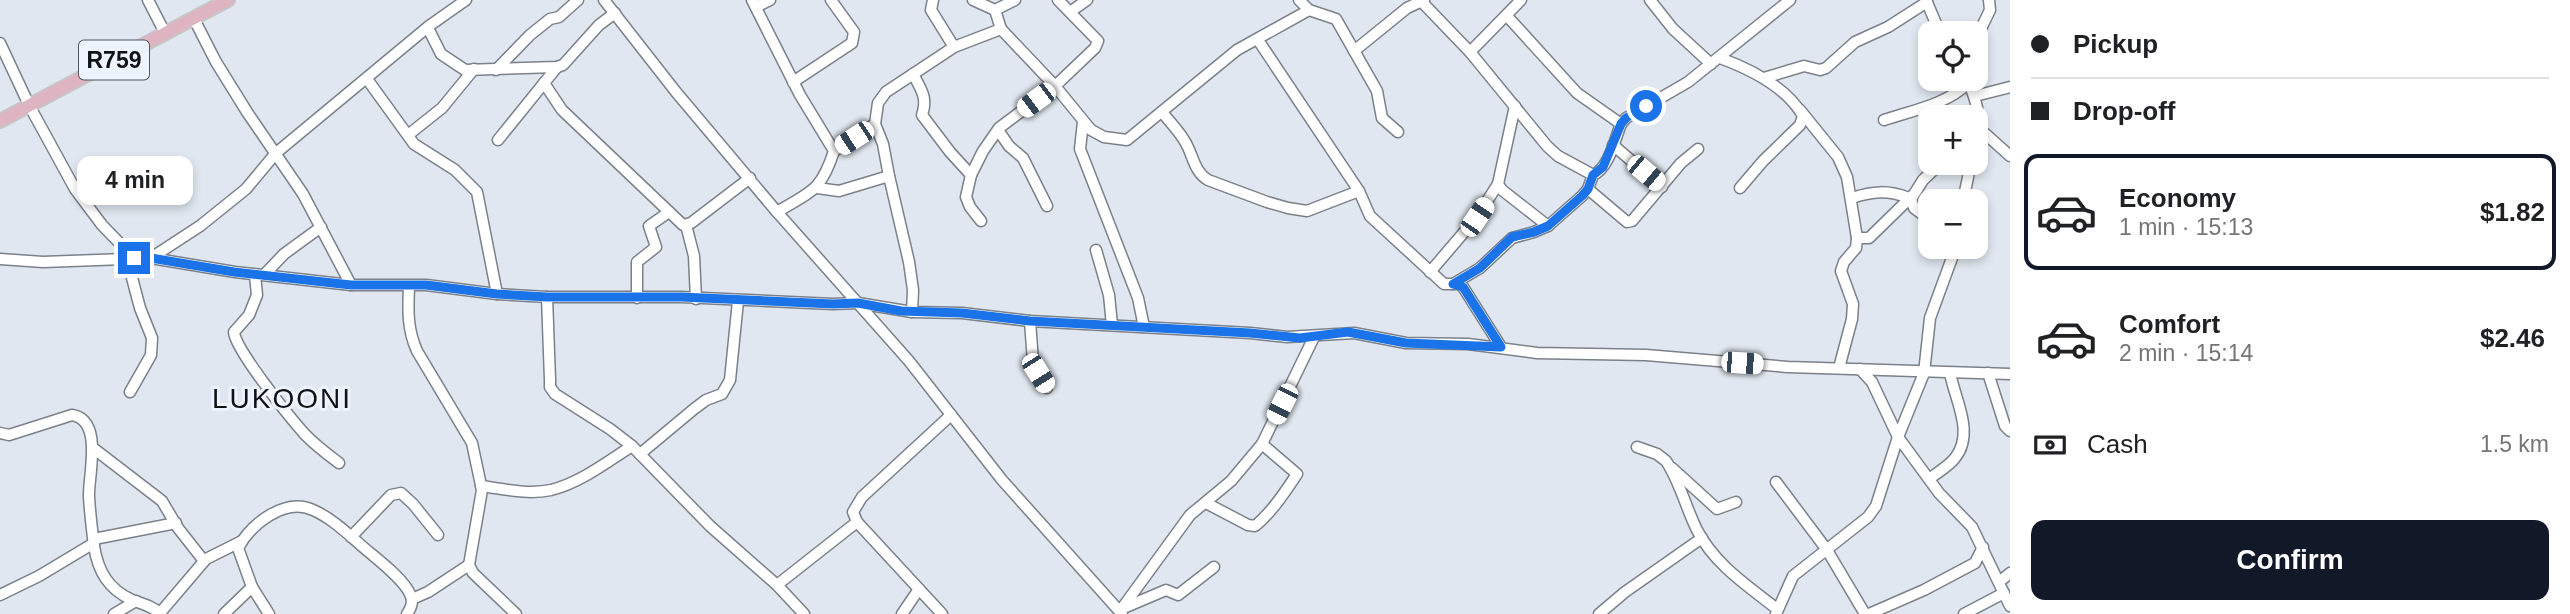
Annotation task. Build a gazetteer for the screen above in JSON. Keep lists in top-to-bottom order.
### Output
{
  "streets": {
    "main road": ["R759"]
  },
  "districts": ["LUKOONI"],
  "page": {
    "banner": ["Pickup", "Drop-off"],
    "map_buttons": ["+", "−"],
    "list": [
      {
        "name": "Economy",
        "note": "1 min · 15:13",
        "value": "$1.82"
      },
      {
        "name": "Comfort",
        "note": "2 min · 15:14",
        "value": "$2.46"
      }
    ],
    "bubble": "4 min",
    "pay": ["Cash", "1.5 km"],
    "buttons": "Confirm"
  }
}
